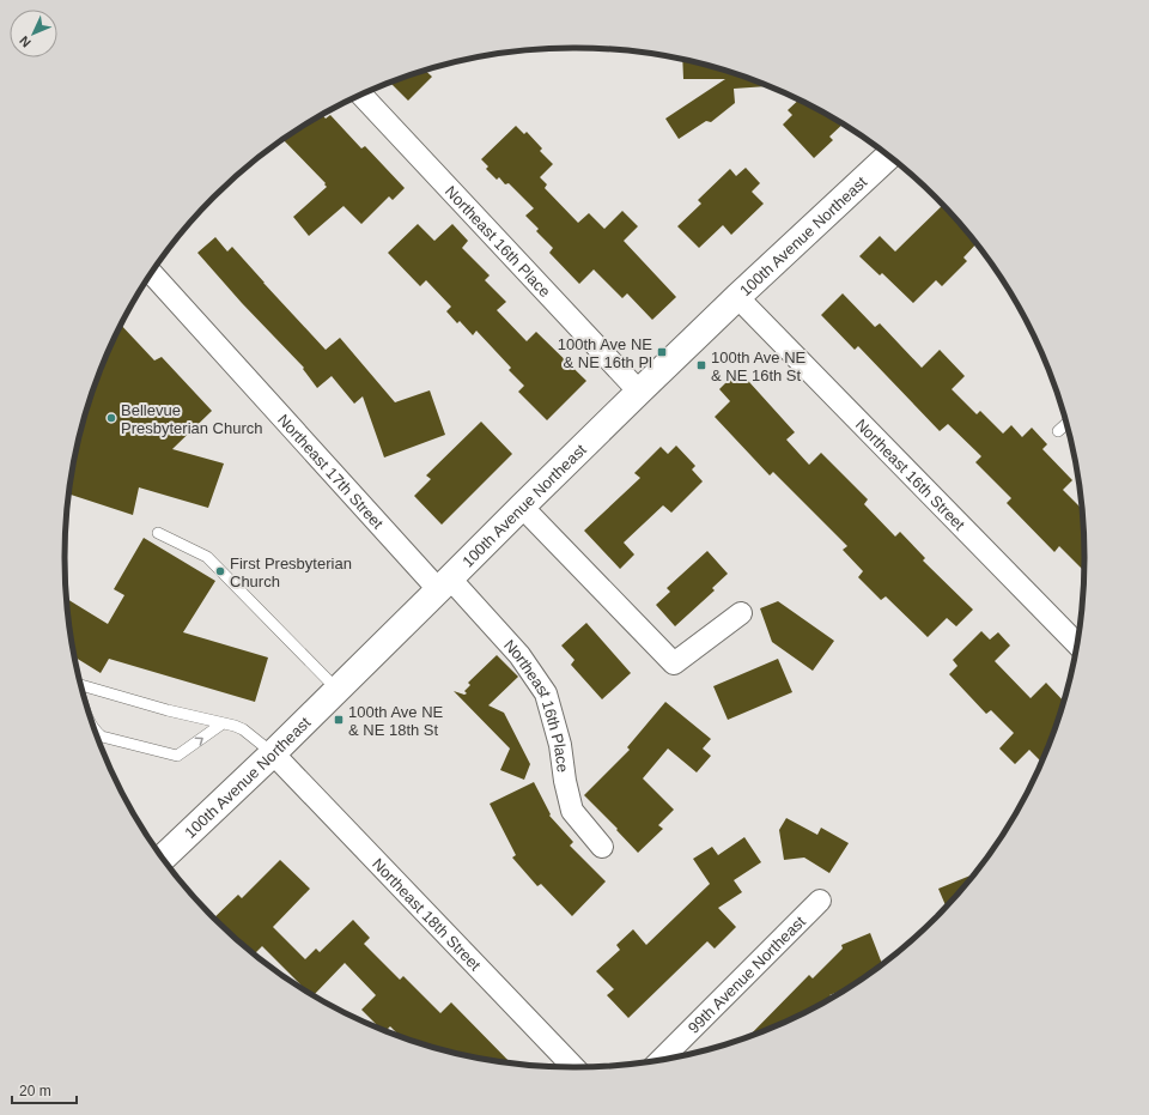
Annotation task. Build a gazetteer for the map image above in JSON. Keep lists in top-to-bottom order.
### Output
{
  "streets": {
    "street": [
      "100th Avenue Northeast",
      "Northeast 16th Place",
      "Northeast 17th Street",
      "Northeast 16th Street",
      "Northeast 18th Street",
      "99th Avenue Northeast"
    ]
  },
  "crossings": [
    ["100th Avenue Northeast", "Northeast 16th Place"],
    ["100th Avenue Northeast", "Northeast 17th Street"],
    ["100th Avenue Northeast", "Northeast 16th Street"],
    ["100th Avenue Northeast", "Northeast 18th Street"],
    ["Northeast 16th Place", "Northeast 17th Street"]
  ],
  "places": {
    "transit": ["100th Ave NE & NE 16th Pl", "100th Ave NE & NE 16th St", "100th Ave NE & NE 18th St"],
    "other": ["Bellevue Presbyterian Church", "First Presbyterian Church"]
  },
  "scale_bar": "20 m",
  "north": "bottom left"
}
